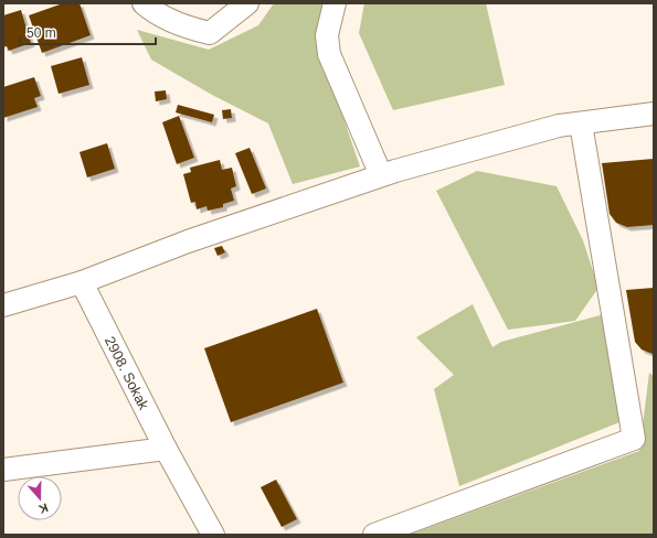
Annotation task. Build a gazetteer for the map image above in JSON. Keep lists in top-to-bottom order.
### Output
{
  "streets": {
    "street": ["2908. Sokak"]
  },
  "scale_bar": "50 m",
  "north": "bottom"
}
